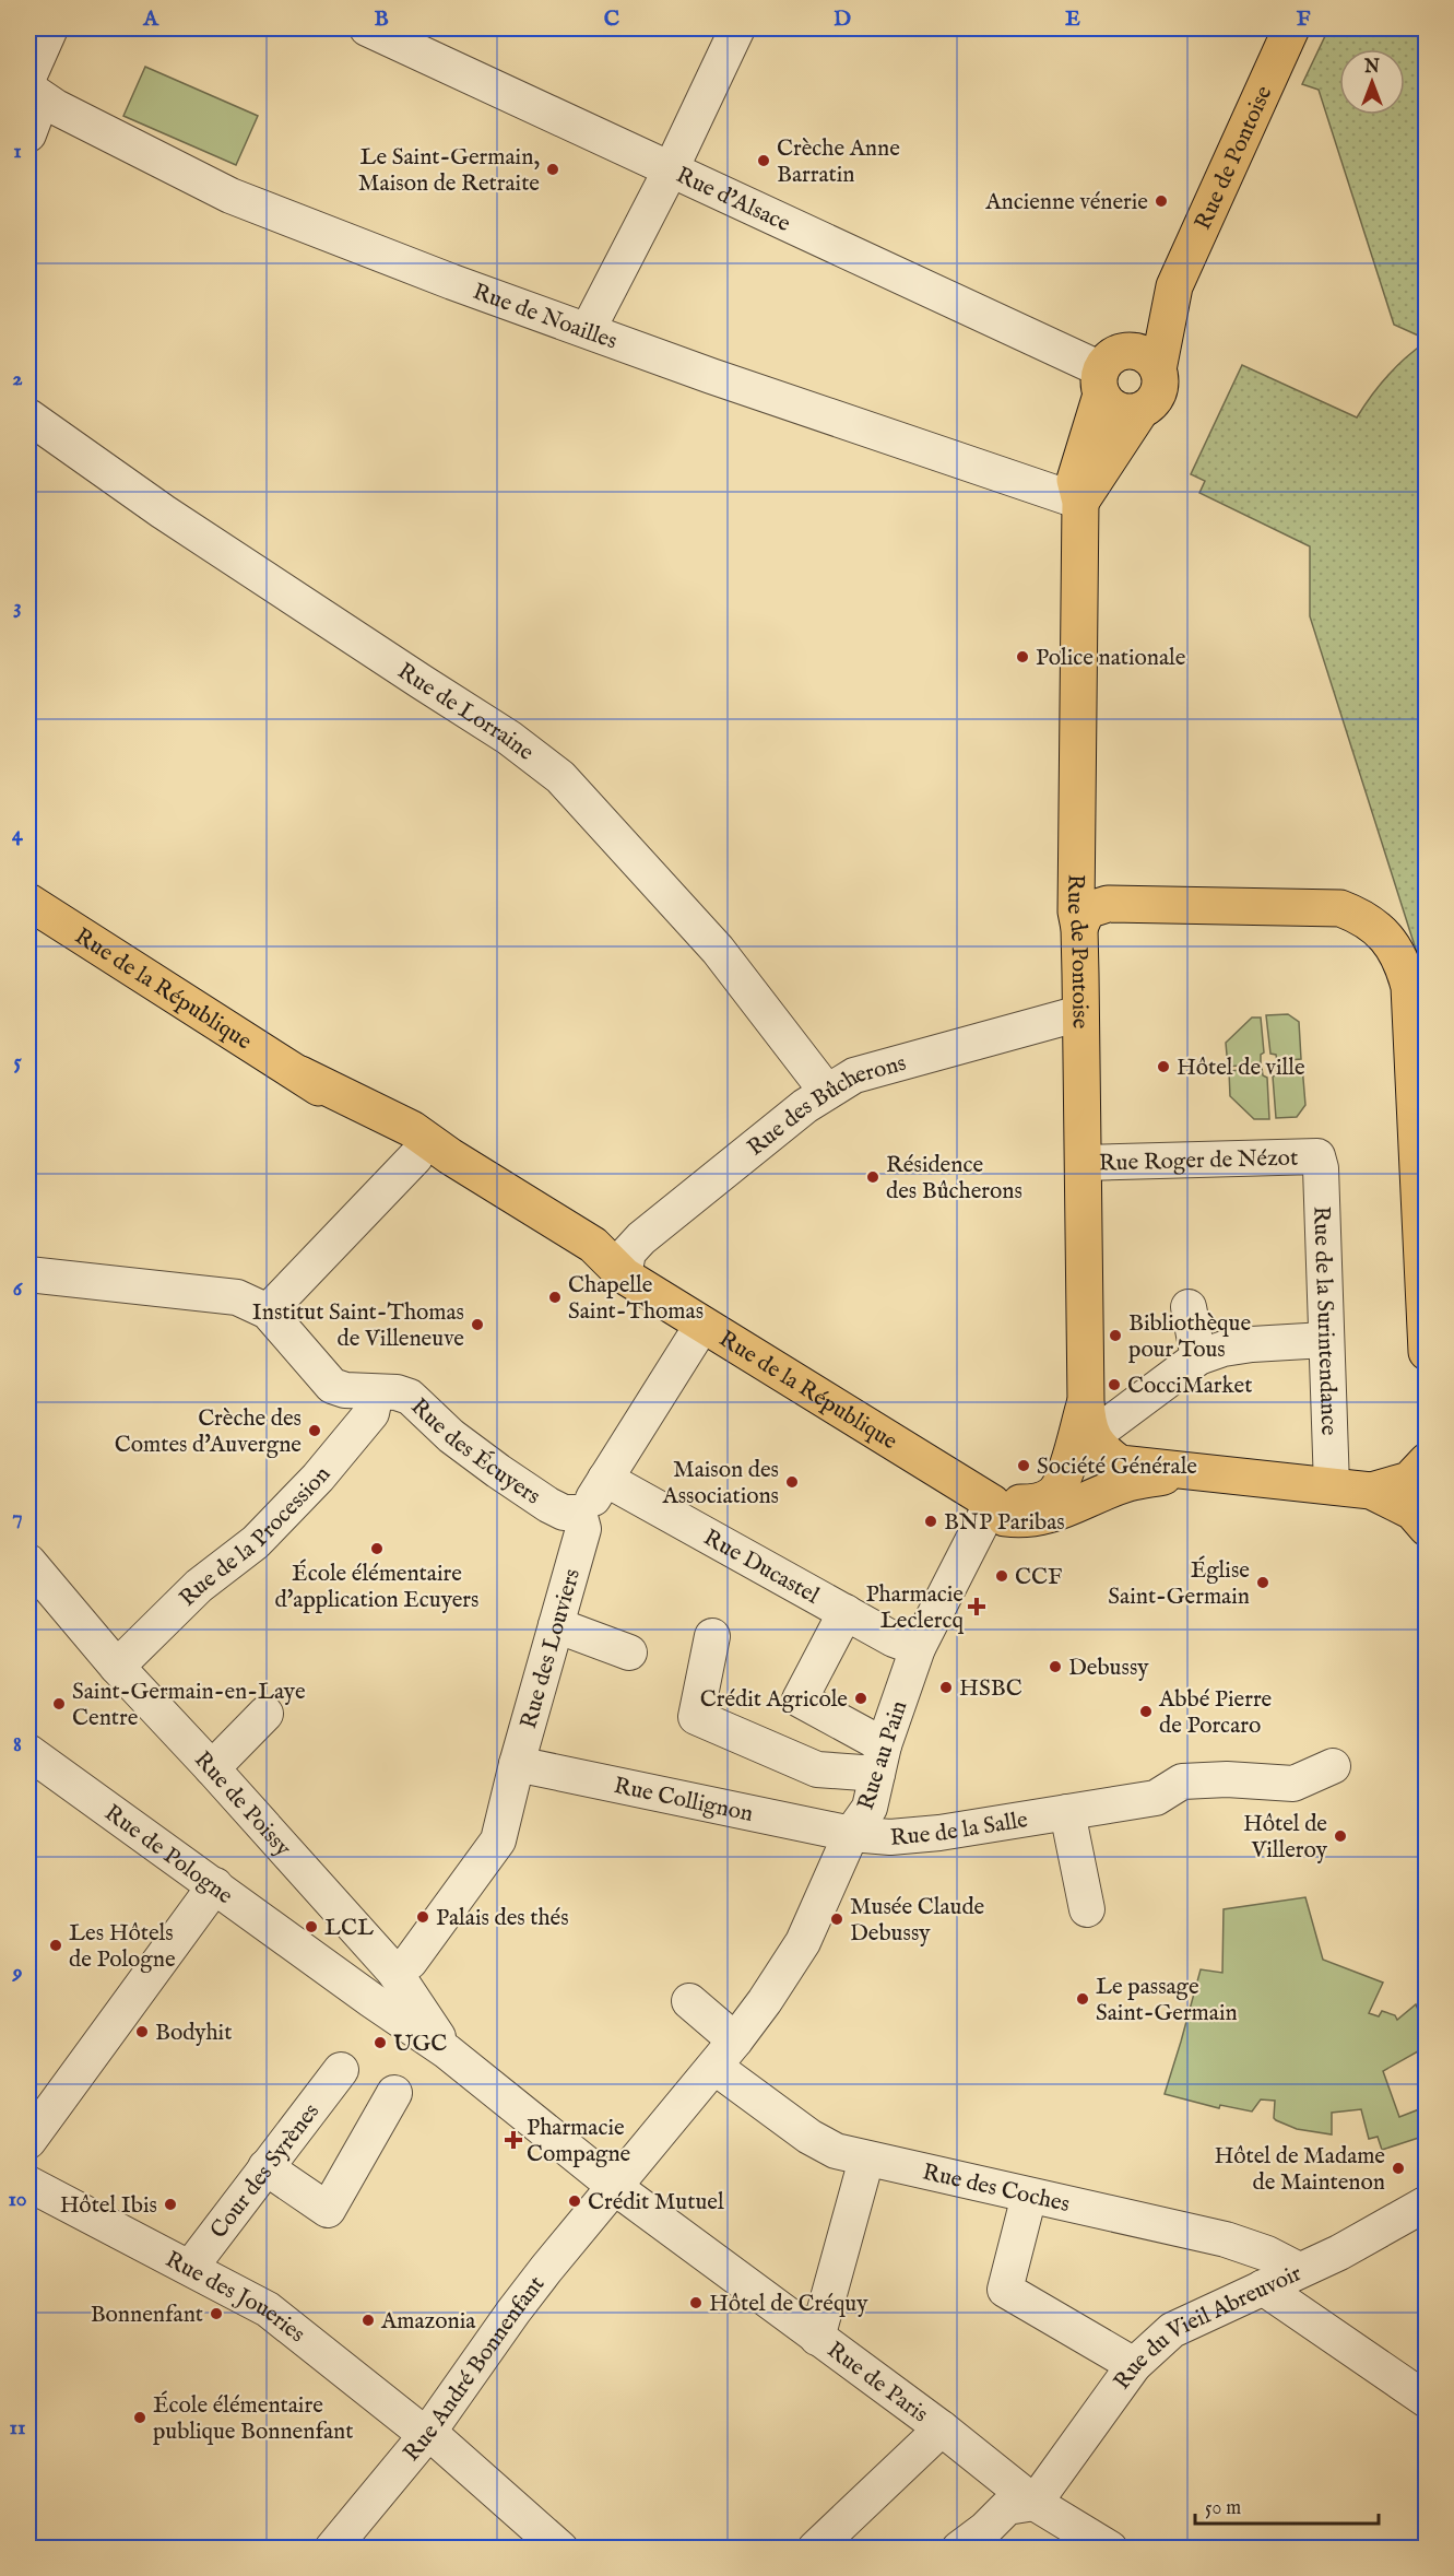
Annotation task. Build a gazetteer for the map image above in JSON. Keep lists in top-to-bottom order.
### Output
{
  "streets": {
    "main road": ["Rue de Pontoise", "Rue de la République"],
    "street": [
      "Rue d'Alsace",
      "Rue de Noailles",
      "Rue de Lorraine",
      "Rue des Bûcherons",
      "Rue Roger de Nézot",
      "Rue de la Surintendance",
      "Rue des Écuyers",
      "Rue de la Procession",
      "Rue Ducastel",
      "Rue des Louviers",
      "Rue au Pain",
      "Rue Collignon",
      "Rue de Poissy",
      "Rue de la Salle",
      "Rue de Pologne",
      "Cour des Syrènes",
      "Rue des Coches",
      "Rue des Joueries",
      "Rue du Vieil Abreuvoir",
      "Rue André Bonnenfant",
      "Rue de Paris"
    ]
  },
  "crossings": [
    ["Rue de Pontoise", "Rue d'Alsace"],
    ["Rue de Pontoise", "Rue de Noailles"],
    ["Rue de Pontoise", "Rue de la République"],
    ["Rue de Pontoise", "Rue des Bûcherons"],
    ["Rue de Pontoise", "Rue Roger de Nézot"],
    ["Rue de Pontoise", "Rue au Pain"],
    ["Rue de Lorraine", "Rue des Bûcherons"],
    ["Rue de la République", "Rue des Bûcherons"],
    ["Rue de la République", "Rue au Pain"],
    ["Rue Roger de Nézot", "Rue de la Surintendance"],
    ["Rue des Écuyers", "Rue de la Procession"],
    ["Rue des Écuyers", "Rue des Louviers"],
    ["Rue de la Procession", "Rue de Poissy"],
    ["Rue Ducastel", "Rue au Pain"],
    ["Rue des Louviers", "Rue Collignon"],
    ["Rue des Louviers", "Rue de Poissy"],
    ["Rue au Pain", "Rue Collignon"],
    ["Rue au Pain", "Rue de la Salle"],
    ["Rue au Pain", "Rue des Coches"],
    ["Rue au Pain", "Rue André Bonnenfant"],
    ["Rue au Pain", "Rue de Paris"],
    ["Rue Collignon", "Rue de la Salle"],
    ["Rue de Poissy", "Rue de Pologne"],
    ["Rue de Poissy", "Rue de Paris"],
    ["Rue de Pologne", "Rue de Paris"],
    ["Cour des Syrènes", "Rue des Joueries"],
    ["Rue des Coches", "Rue du Vieil Abreuvoir"],
    ["Rue des Joueries", "Rue André Bonnenfant"],
    ["Rue du Vieil Abreuvoir", "Rue de Paris"],
    ["Rue André Bonnenfant", "Rue de Paris"]
  ],
  "places": {
    "other": [
      "Crèche Anne Barratin",
      "Le Saint-Germain, Maison de Retraite",
      "Ancienne vénerie",
      "Police nationale",
      "Hôtel de ville",
      "Résidence des Bûcherons",
      "Chapelle Saint-Thomas",
      "Institut Saint-Thomas de Villeneuve",
      "Bibliothèque pour Tous",
      "CocciMarket",
      "Crèche des Comtes d'Auvergne",
      "Société Générale",
      "Maison des Associations",
      "BNP Paribas",
      "École élémentaire d'application Ecuyers",
      "CCF",
      "Église Saint-Germain",
      "Debussy",
      "HSBC",
      "Crédit Agricole",
      "Saint-Germain-en-Laye Centre",
      "Abbé Pierre de Porcaro",
      "Hôtel de Villeroy",
      "Palais des thés",
      "Musée Claude Debussy",
      "LCL",
      "Les Hôtels de Pologne",
      "Le passage Saint-Germain",
      "Bodyhit",
      "UGC",
      "Hôtel de Madame de Maintenon",
      "Crédit Mutuel",
      "Hôtel Ibis",
      "Hôtel de Créquy",
      "Bonnenfant",
      "Amazonia",
      "École élémentaire publique Bonnenfant"
    ],
    "health": ["Pharmacie Leclercq", "Pharmacie Compagne"]
  },
  "scale_bar": "50 m",
  "north": "top",
  "grid": {
    "columns": [
      "A",
      "B",
      "C",
      "D",
      "E",
      "F"
    ],
    "rows": [
      "1",
      "2",
      "3",
      "4",
      "5",
      "6",
      "7",
      "8",
      "9",
      "10",
      "11"
    ]
  }
}
